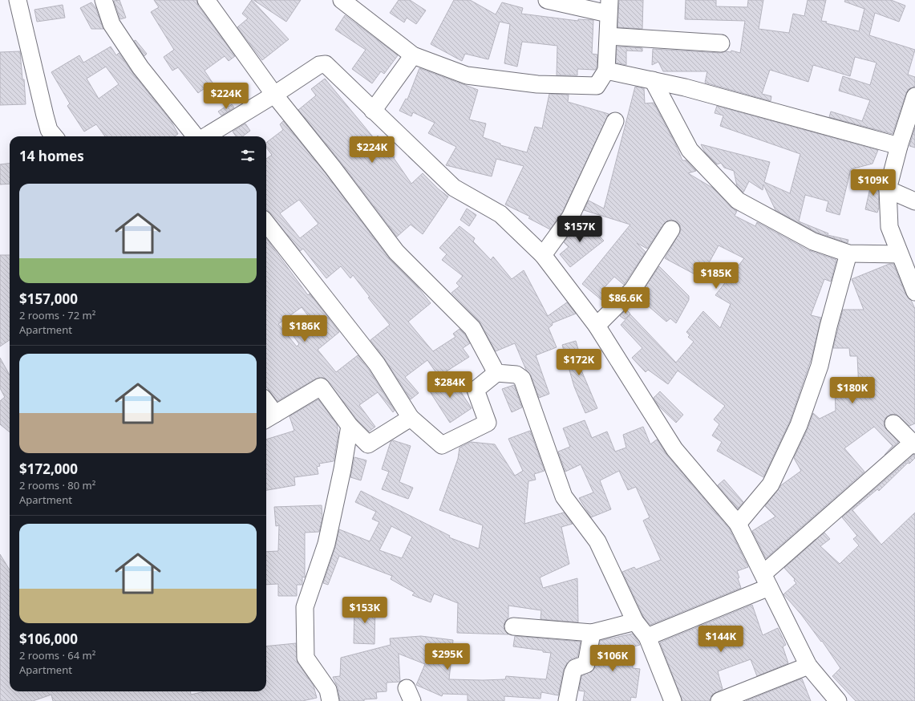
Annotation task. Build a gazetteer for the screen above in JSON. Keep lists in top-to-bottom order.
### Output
{
  "page": {
    "price": [
      "$224K",
      "$224K",
      "$109K",
      "$157K",
      "$185K",
      "$86.6K",
      "$186K",
      "$172K",
      "$284K",
      "$180K",
      "$153K",
      "$144K",
      "$295K",
      "$106K"
    ],
    "heading": "14 homes",
    "list": [
      {
        "name": "$157,000",
        "note": "2 rooms · 72 m² · Apartment"
      },
      {
        "name": "$172,000",
        "note": "2 rooms · 80 m² · Apartment"
      },
      {
        "name": "$106,000",
        "note": "2 rooms · 64 m² · Apartment"
      }
    ]
  }
}
